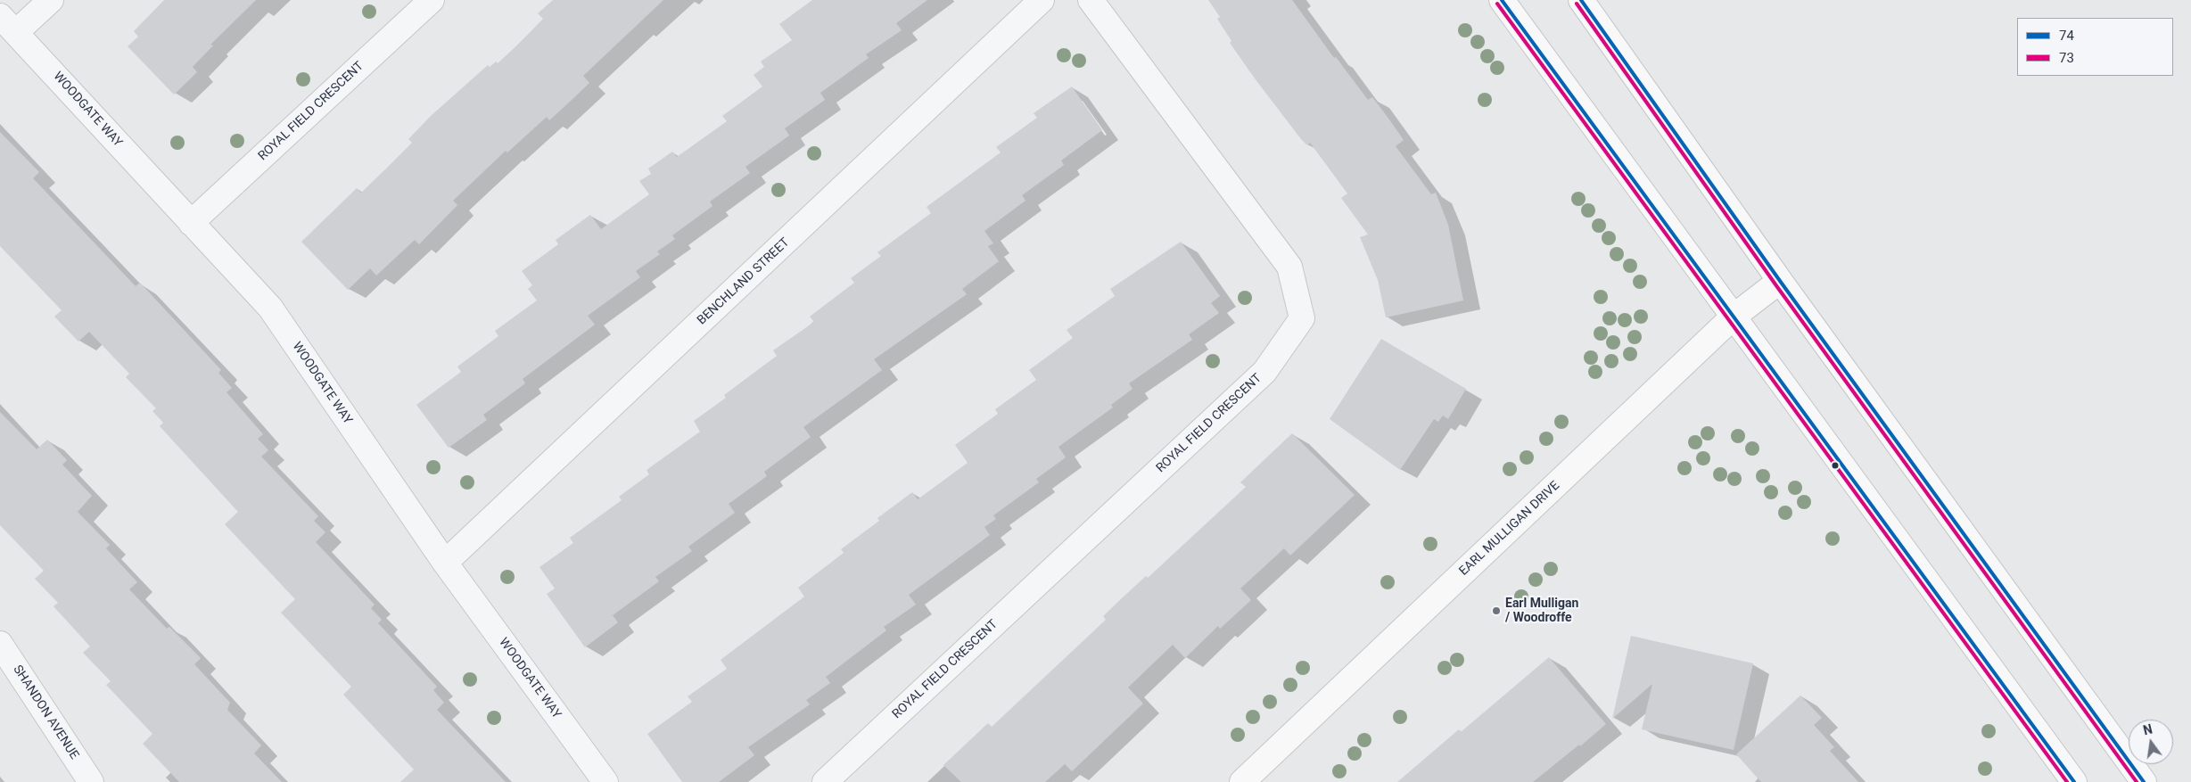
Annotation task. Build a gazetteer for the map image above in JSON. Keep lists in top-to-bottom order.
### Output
{
  "streets": {
    "main road": ["EARL MULLIGAN DRIVE"],
    "street": [
      "WOODGATE WAY",
      "ROYAL FIELD CRESCENT",
      "BENCHLAND STREET",
      "SHANDON AVENUE"
    ]
  },
  "crossings": [
    ["WOODGATE WAY", "ROYAL FIELD CRESCENT"],
    ["WOODGATE WAY", "BENCHLAND STREET"]
  ],
  "places": ["Earl Mulligan / Woodroffe"],
  "lines": ["transit line 74", "transit line 73"],
  "legend": ["74", "73"],
  "north": "top"
}
